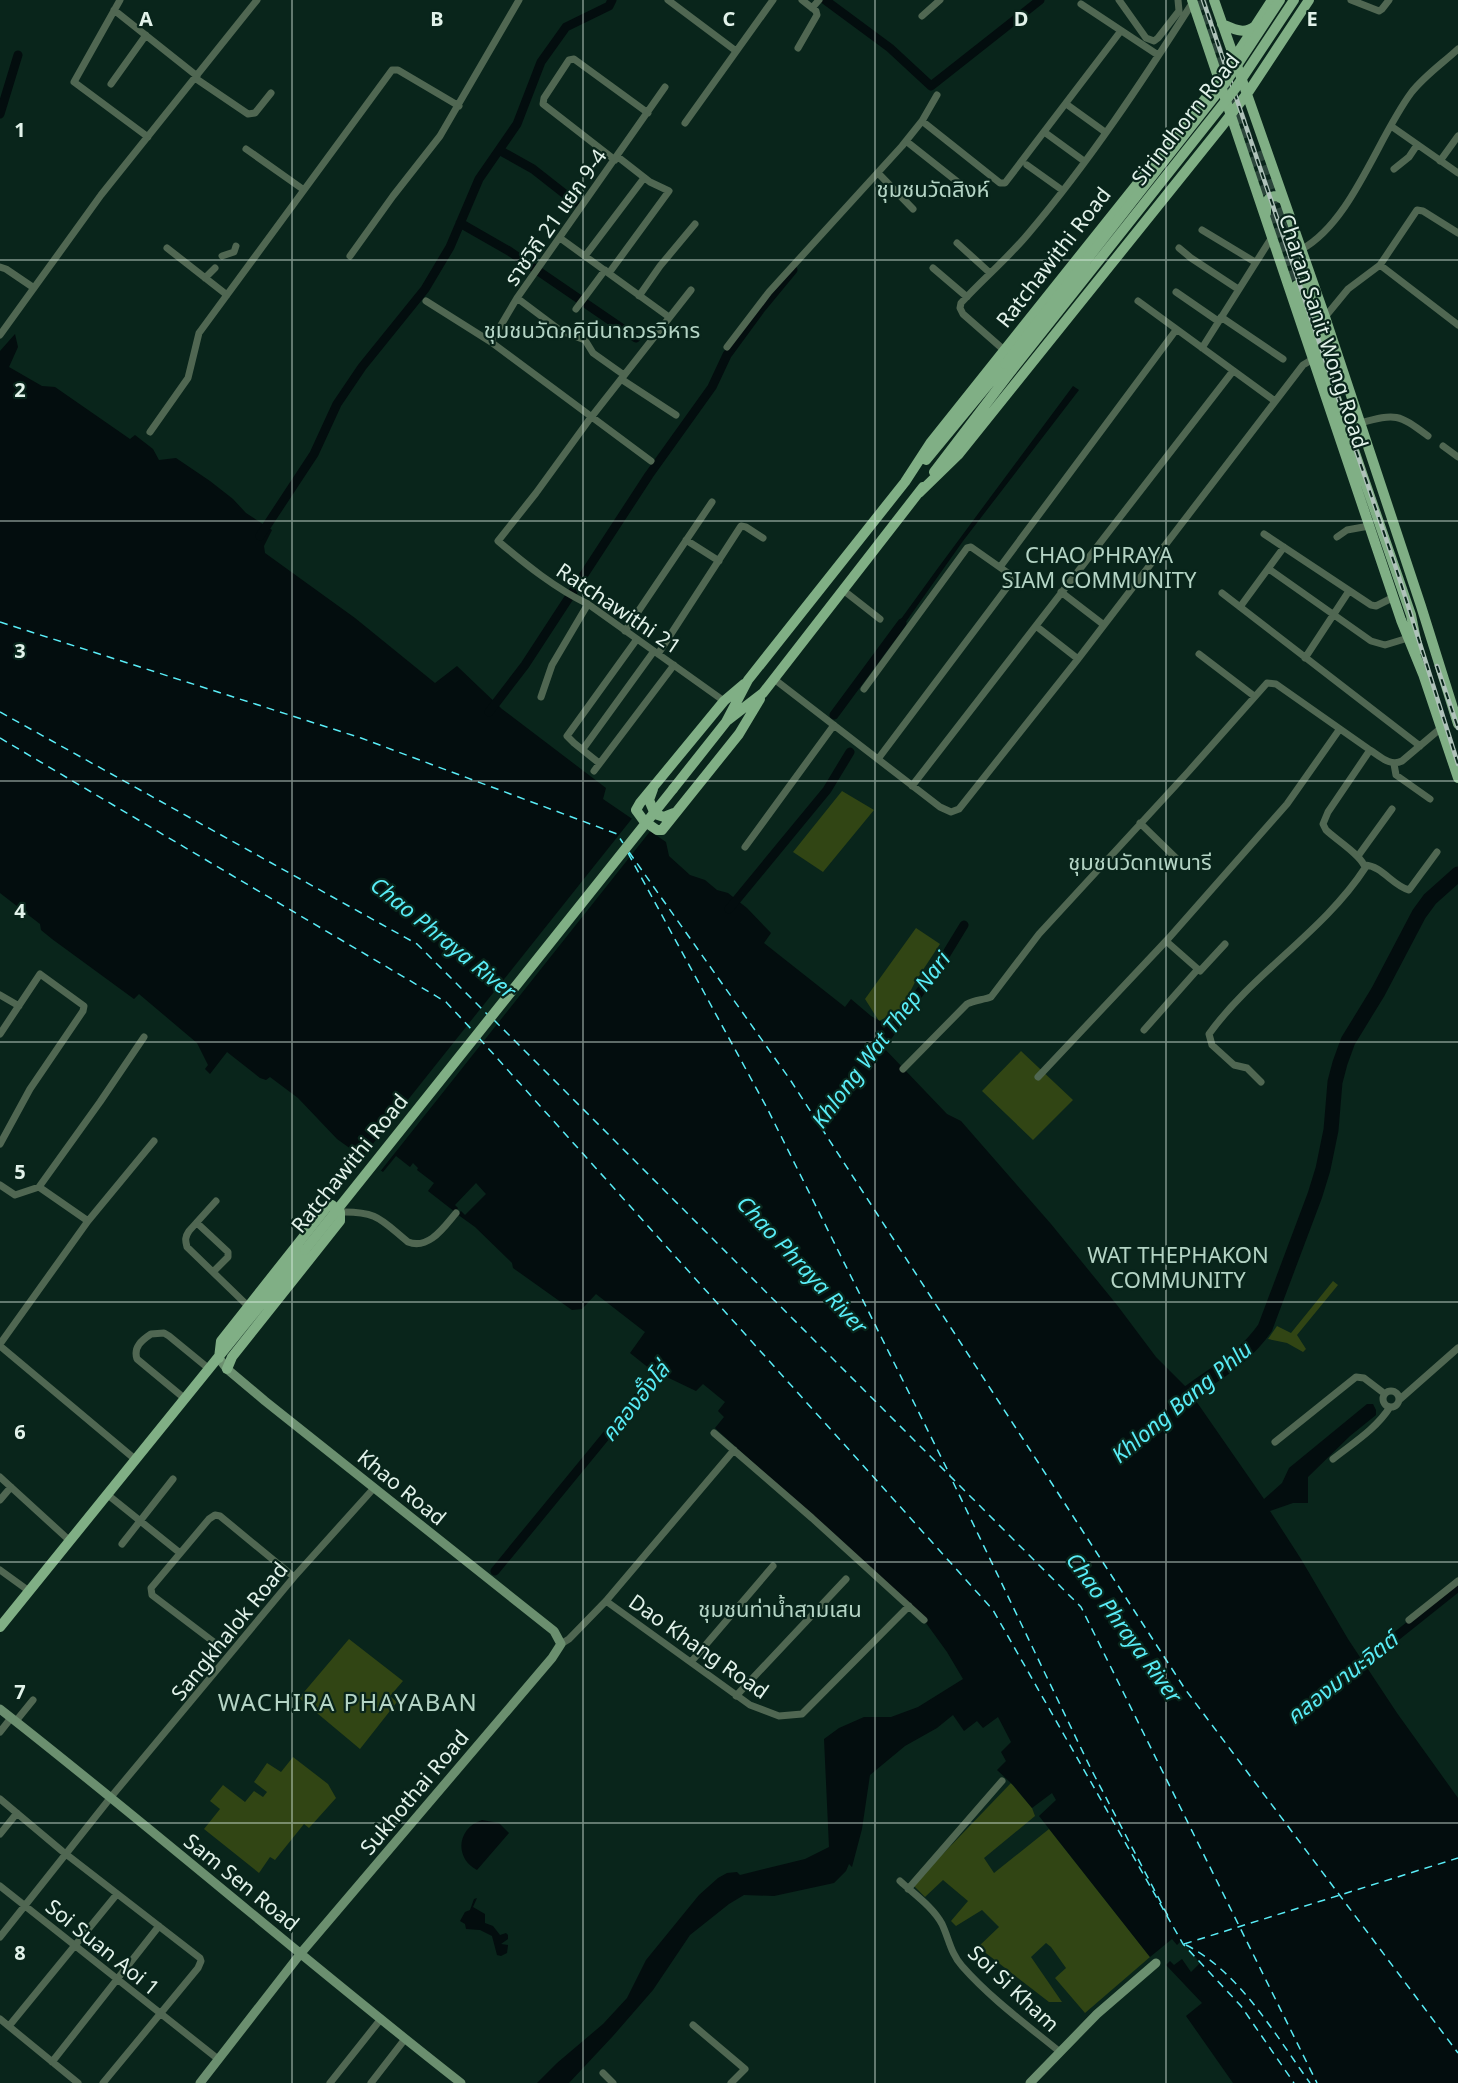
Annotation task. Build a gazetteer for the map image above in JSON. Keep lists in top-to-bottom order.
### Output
{
  "streets": {
    "main road": ["Sirindhorn Road", "Ratchawithi Road", "Charan Sanit Wong Road"],
    "street": [
      "ราชวิถี 21 แยก 9-4",
      "Ratchawithi 21",
      "Khao Road",
      "Sangkhalok Road",
      "Dao Khang Road",
      "Sukhothai Road",
      "Sam Sen Road",
      "Soi Suan Aoi 1",
      "Soi Si Kham"
    ]
  },
  "crossings": [
    ["Sirindhorn Road", "Ratchawithi Road"],
    ["Sirindhorn Road", "Charan Sanit Wong Road"],
    ["Ratchawithi Road", "Charan Sanit Wong Road"],
    ["Ratchawithi Road", "Khao Road"],
    ["Khao Road", "Sangkhalok Road"],
    ["Khao Road", "Sukhothai Road"],
    ["Sangkhalok Road", "Sam Sen Road"],
    ["Sangkhalok Road", "Soi Suan Aoi 1"],
    ["Dao Khang Road", "Sukhothai Road"],
    ["Sukhothai Road", "Sam Sen Road"],
    ["Sukhothai Road", "Soi Suan Aoi 1"]
  ],
  "districts": [
    "ชุมชนวัดสิงห์",
    "ชุมชนวัดภคินีนาถวรวิหาร",
    "CHAO PHRAYA SIAM COMMUNITY",
    "ชุมชนวัดทเพนารี",
    "WAT THEPHAKON COMMUNITY",
    "ชุมชนท่าน้ำสามเสน",
    "WACHIRA PHAYABAN"
  ],
  "water": [
    "Chao Phraya River",
    "Khlong Wat Thep Nari",
    "คลองอั๊งโล่",
    "Khlong Bang Phlu",
    "คลองมานะจิตต์"
  ],
  "grid": {
    "columns": [
      "A",
      "B",
      "C",
      "D",
      "E"
    ],
    "rows": [
      "1",
      "2",
      "3",
      "4",
      "5",
      "6",
      "7",
      "8"
    ]
  }
}
